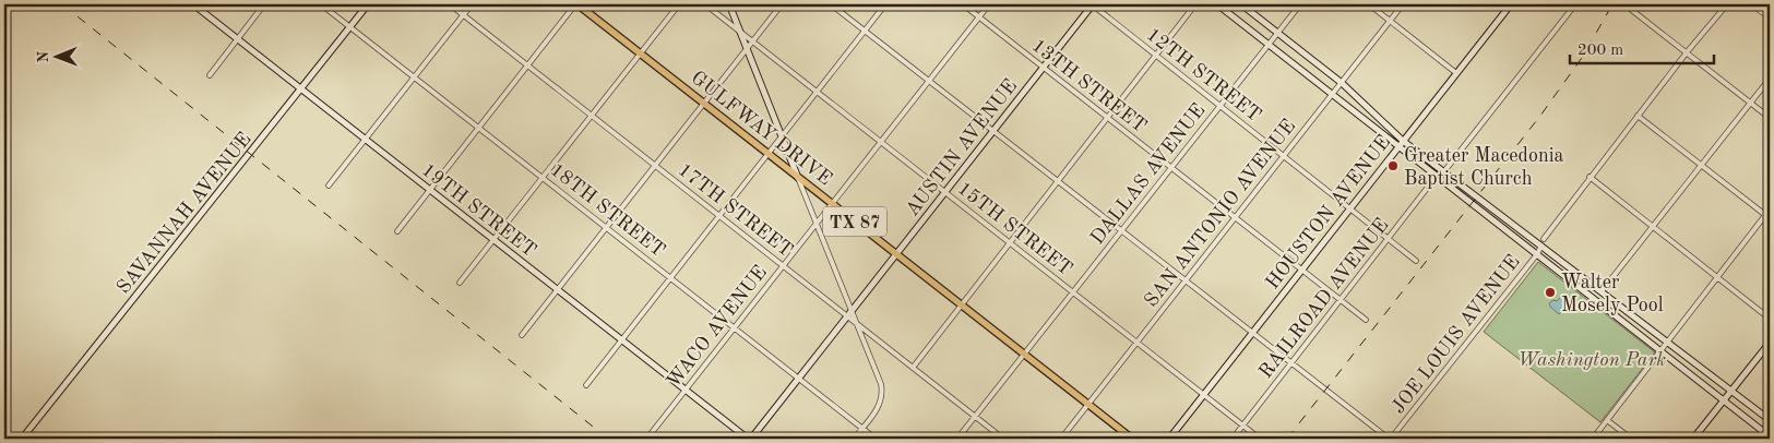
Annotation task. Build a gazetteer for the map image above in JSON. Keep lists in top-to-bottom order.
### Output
{
  "streets": {
    "main road": ["GULFWAY DRIVE", "TX 87"],
    "street": [
      "12TH STREET",
      "13TH STREET",
      "AUSTIN AVENUE",
      "DALLAS AVENUE",
      "19TH STREET",
      "18TH STREET",
      "17TH STREET",
      "HOUSTON AVENUE",
      "SAVANNAH AVENUE",
      "SAN ANTONIO AVENUE",
      "15TH STREET",
      "RAILROAD AVENUE",
      "WACO AVENUE",
      "JOE LOUIS AVENUE"
    ]
  },
  "crossings": [
    ["12TH STREET", "AUSTIN AVENUE"],
    ["12TH STREET", "DALLAS AVENUE"],
    ["12TH STREET", "HOUSTON AVENUE"],
    ["12TH STREET", "SAN ANTONIO AVENUE"],
    ["12TH STREET", "RAILROAD AVENUE"],
    ["13TH STREET", "AUSTIN AVENUE"],
    ["13TH STREET", "DALLAS AVENUE"],
    ["13TH STREET", "HOUSTON AVENUE"],
    ["13TH STREET", "SAN ANTONIO AVENUE"],
    ["13TH STREET", "RAILROAD AVENUE"],
    ["13TH STREET", "WACO AVENUE"],
    ["GULFWAY DRIVE", "AUSTIN AVENUE"],
    ["GULFWAY DRIVE", "DALLAS AVENUE"],
    ["GULFWAY DRIVE", "SAN ANTONIO AVENUE"],
    ["GULFWAY DRIVE", "WACO AVENUE"],
    ["AUSTIN AVENUE", "19TH STREET"],
    ["AUSTIN AVENUE", "18TH STREET"],
    ["AUSTIN AVENUE", "17TH STREET"],
    ["AUSTIN AVENUE", "15TH STREET"],
    ["DALLAS AVENUE", "17TH STREET"],
    ["DALLAS AVENUE", "15TH STREET"],
    ["19TH STREET", "SAVANNAH AVENUE"],
    ["19TH STREET", "WACO AVENUE"],
    ["18TH STREET", "SAVANNAH AVENUE"],
    ["18TH STREET", "WACO AVENUE"],
    ["17TH STREET", "WACO AVENUE"],
    ["HOUSTON AVENUE", "15TH STREET"],
    ["SAN ANTONIO AVENUE", "15TH STREET"],
    ["15TH STREET", "RAILROAD AVENUE"],
    ["15TH STREET", "WACO AVENUE"]
  ],
  "parks": ["Washington Park"],
  "places": ["Greater Macedonia Baptist Church", "Walter Mosely Pool"],
  "scale_bar": "200 m",
  "north": "left"
}
